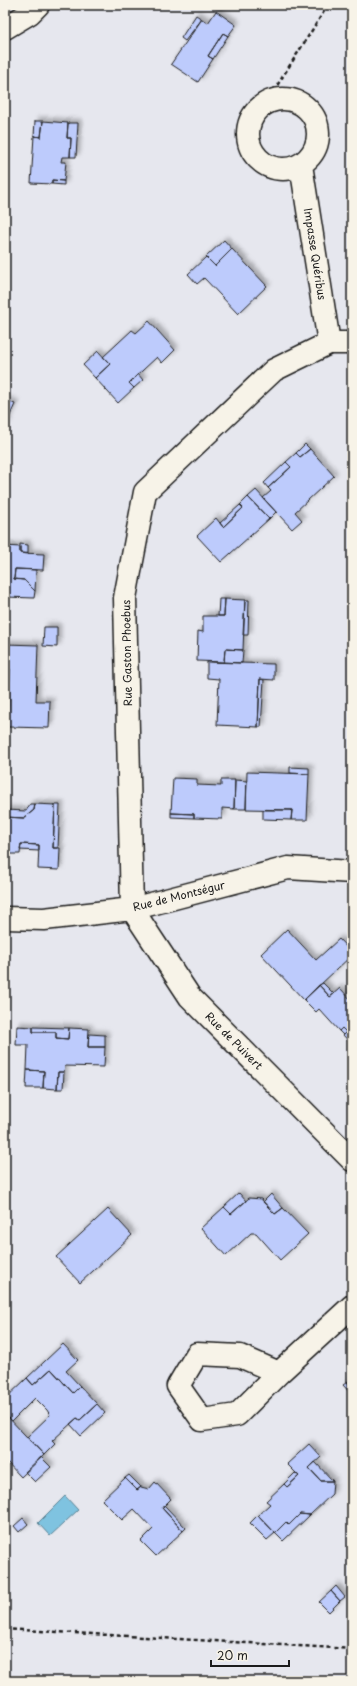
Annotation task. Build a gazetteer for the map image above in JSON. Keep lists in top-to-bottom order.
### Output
{
  "streets": {
    "street": [
      "Impasse Quéribus",
      "Rue Gaston Phoebus",
      "Rue de Montségur",
      "Rue de Puivert"
    ]
  },
  "crossings": [
    ["Impasse Quéribus", "Rue Gaston Phoebus"],
    ["Rue Gaston Phoebus", "Rue de Montségur"],
    ["Rue Gaston Phoebus", "Rue de Puivert"],
    ["Rue de Montségur", "Rue de Puivert"]
  ],
  "scale_bar": "20 m"
}
